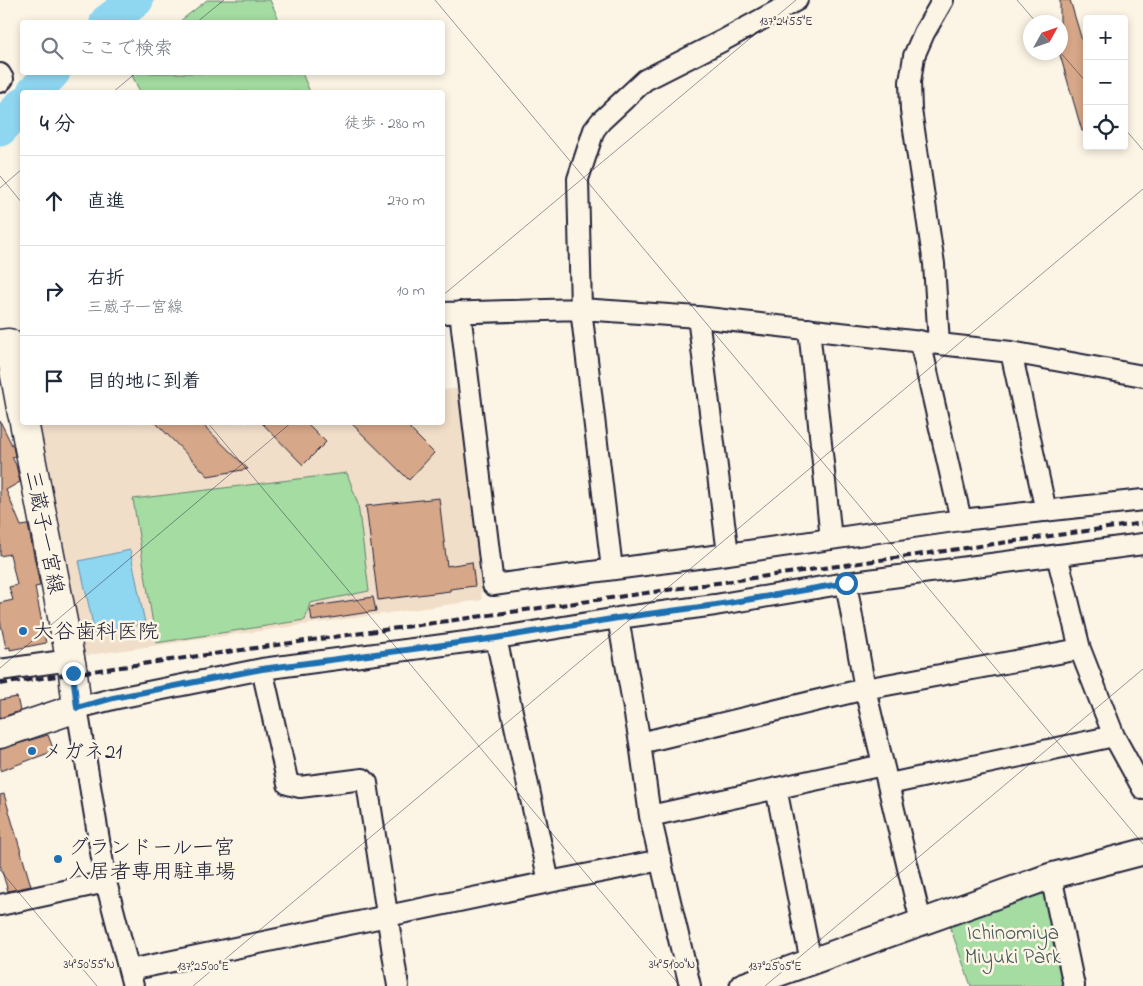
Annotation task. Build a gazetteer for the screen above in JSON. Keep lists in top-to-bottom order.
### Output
{
  "streets": {
    "main road": ["三蔵子一宮線"]
  },
  "parks": ["Ichinomiya Miyuki Park"],
  "places": ["大谷歯科医院", "メガネ21", "グランドール一宮 入居者専用駐車場"],
  "north": "top right",
  "page": {
    "map_buttons": ["+", "−"],
    "search": "ここで検索",
    "heading": ["4 分", "徒歩 · 280 m"],
    "list": [
      ["直進", "270 m"],
      ["右折", "三蔵子一宮線", "10 m"],
      "目的地に到着"
    ]
  },
  "coordinates": [
    "137°24'55\"E",
    "34°50'55\"N",
    "34°51'00\"N",
    "137°25'00\"E",
    "137°25'05\"E"
  ]
}
